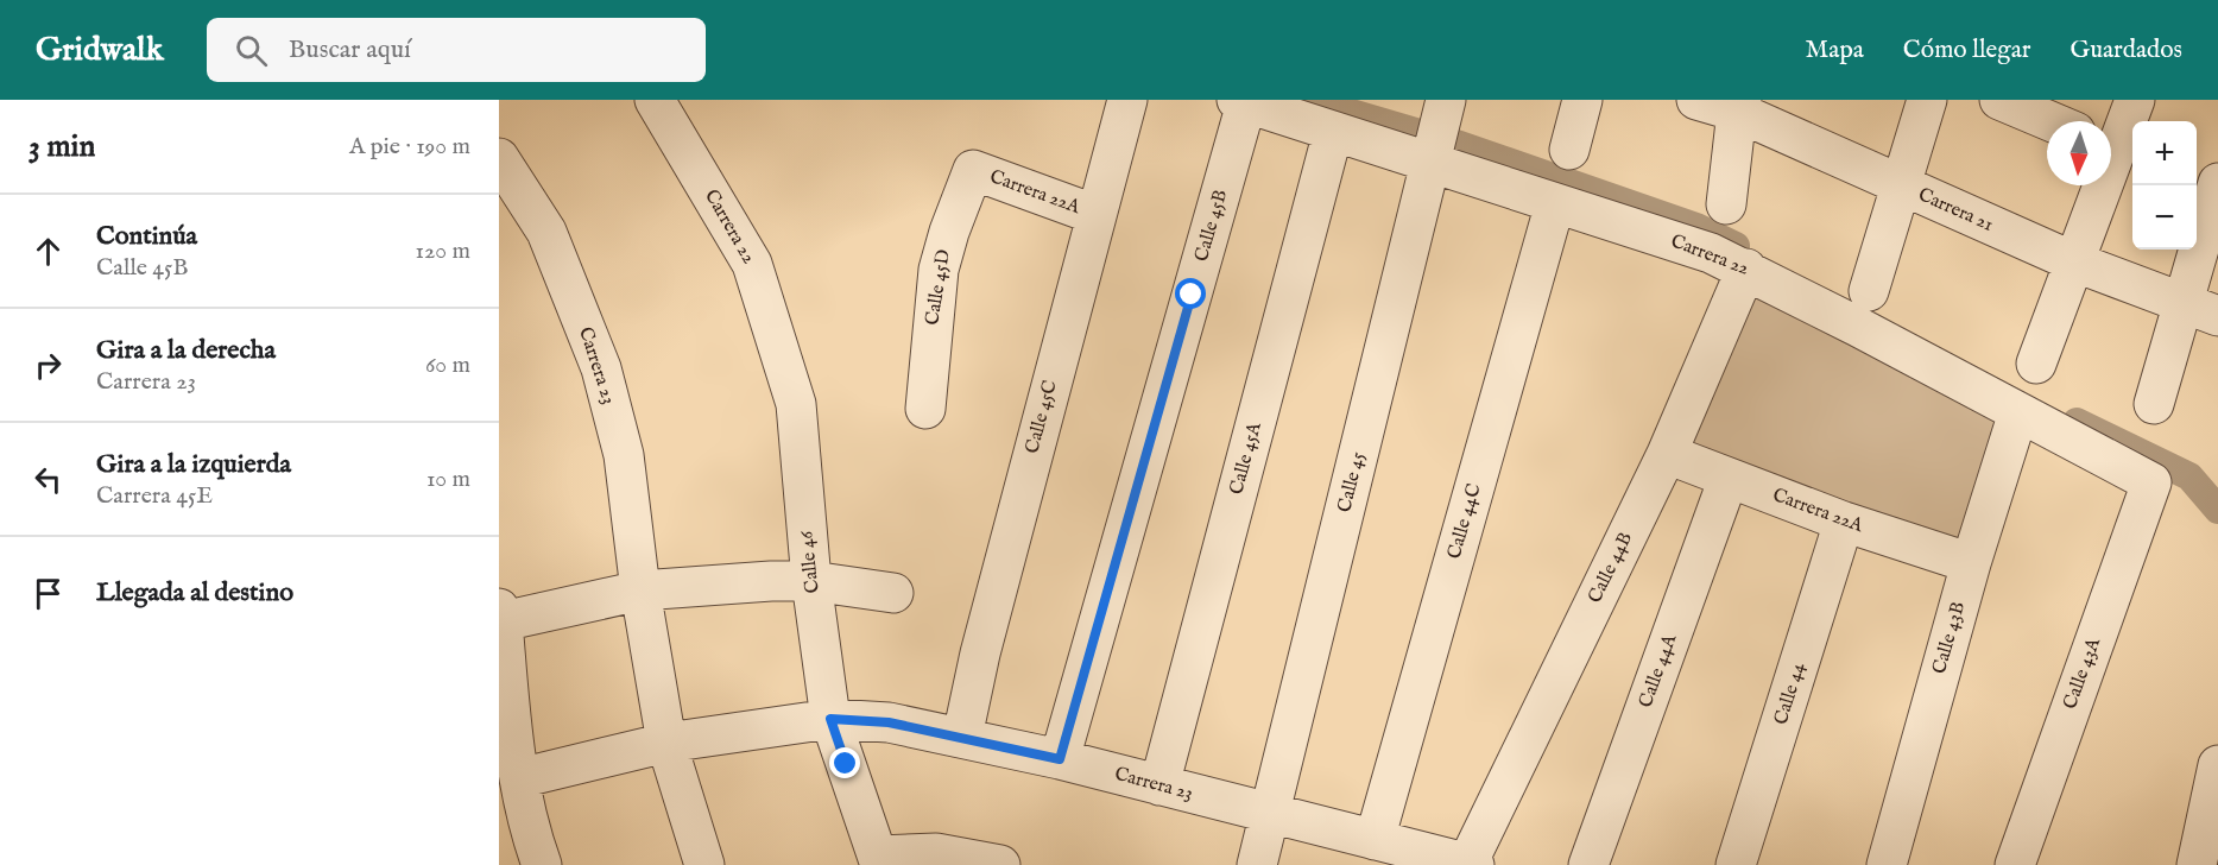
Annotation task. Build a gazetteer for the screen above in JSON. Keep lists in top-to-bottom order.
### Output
{
  "streets": {
    "street": [
      "Carrera 22A",
      "Carrera 21",
      "Calle 45B",
      "Carrera 22",
      "Calle 45D",
      "Carrera 23",
      "Calle 45C",
      "Calle 45A",
      "Calle 45",
      "Calle 44C",
      "Calle 46",
      "Calle 44B",
      "Calle 43B",
      "Calle 44A",
      "Calle 43A",
      "Calle 44"
    ]
  },
  "crossings": [
    ["Carrera 22A", "Calle 45D"],
    ["Carrera 22A", "Calle 45C"],
    ["Carrera 22A", "Calle 44B"],
    ["Carrera 22A", "Calle 43B"],
    ["Carrera 22A", "Calle 44A"],
    ["Carrera 22A", "Calle 44"],
    ["Calle 45B", "Carrera 22"],
    ["Calle 45B", "Carrera 23"],
    ["Carrera 22", "Calle 45A"],
    ["Carrera 22", "Calle 45"],
    ["Carrera 22", "Calle 44C"],
    ["Carrera 22", "Calle 46"],
    ["Carrera 22", "Calle 44B"],
    ["Carrera 22", "Calle 43B"],
    ["Carrera 22", "Calle 43A"],
    ["Carrera 23", "Calle 45C"],
    ["Carrera 23", "Calle 45A"],
    ["Carrera 23", "Calle 45"],
    ["Carrera 23", "Calle 44C"],
    ["Carrera 23", "Calle 46"],
    ["Carrera 23", "Calle 44B"]
  ],
  "north": "bottom",
  "page": {
    "header": "Gridwalk",
    "search": "Buscar aquí",
    "nav": ["Mapa", "Cómo llegar", "Guardados"],
    "heading": ["3 min", "A pie · 190 m"],
    "map_buttons": ["+", "−"],
    "list": [
      ["Continúa", "Calle 45B", "120 m"],
      ["Gira a la derecha", "Carrera 23", "60 m"],
      ["Gira a la izquierda", "Carrera 45E", "10 m"],
      "Llegada al destino"
    ]
  }
}
